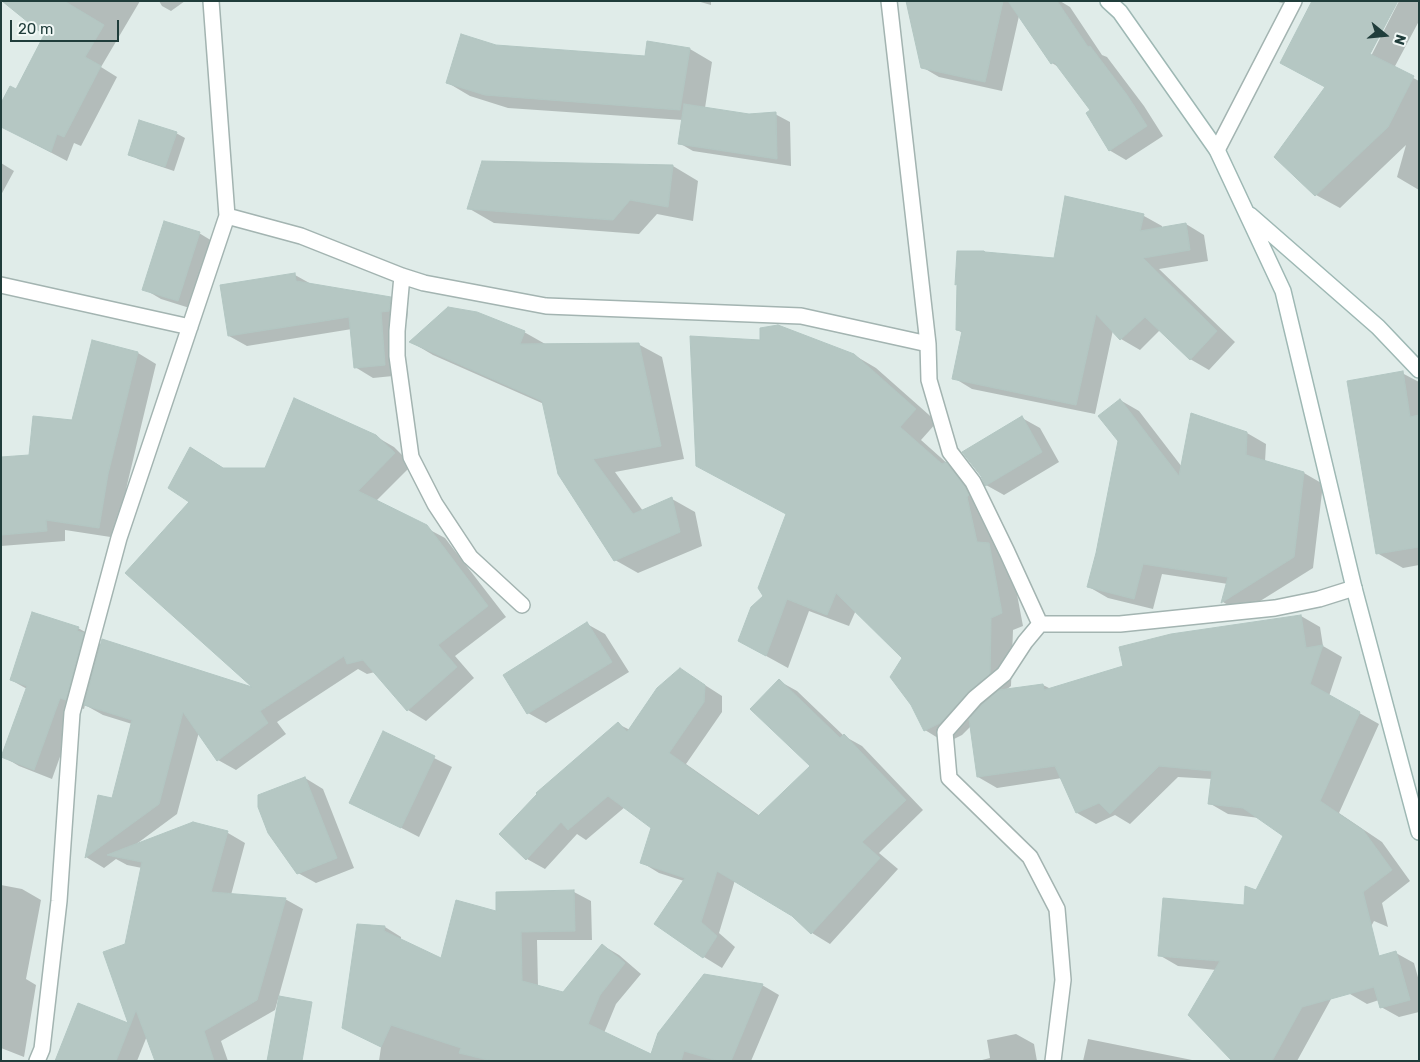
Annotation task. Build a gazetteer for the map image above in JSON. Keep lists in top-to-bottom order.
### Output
{
  "scale_bar": "20 m",
  "north": "right"
}
